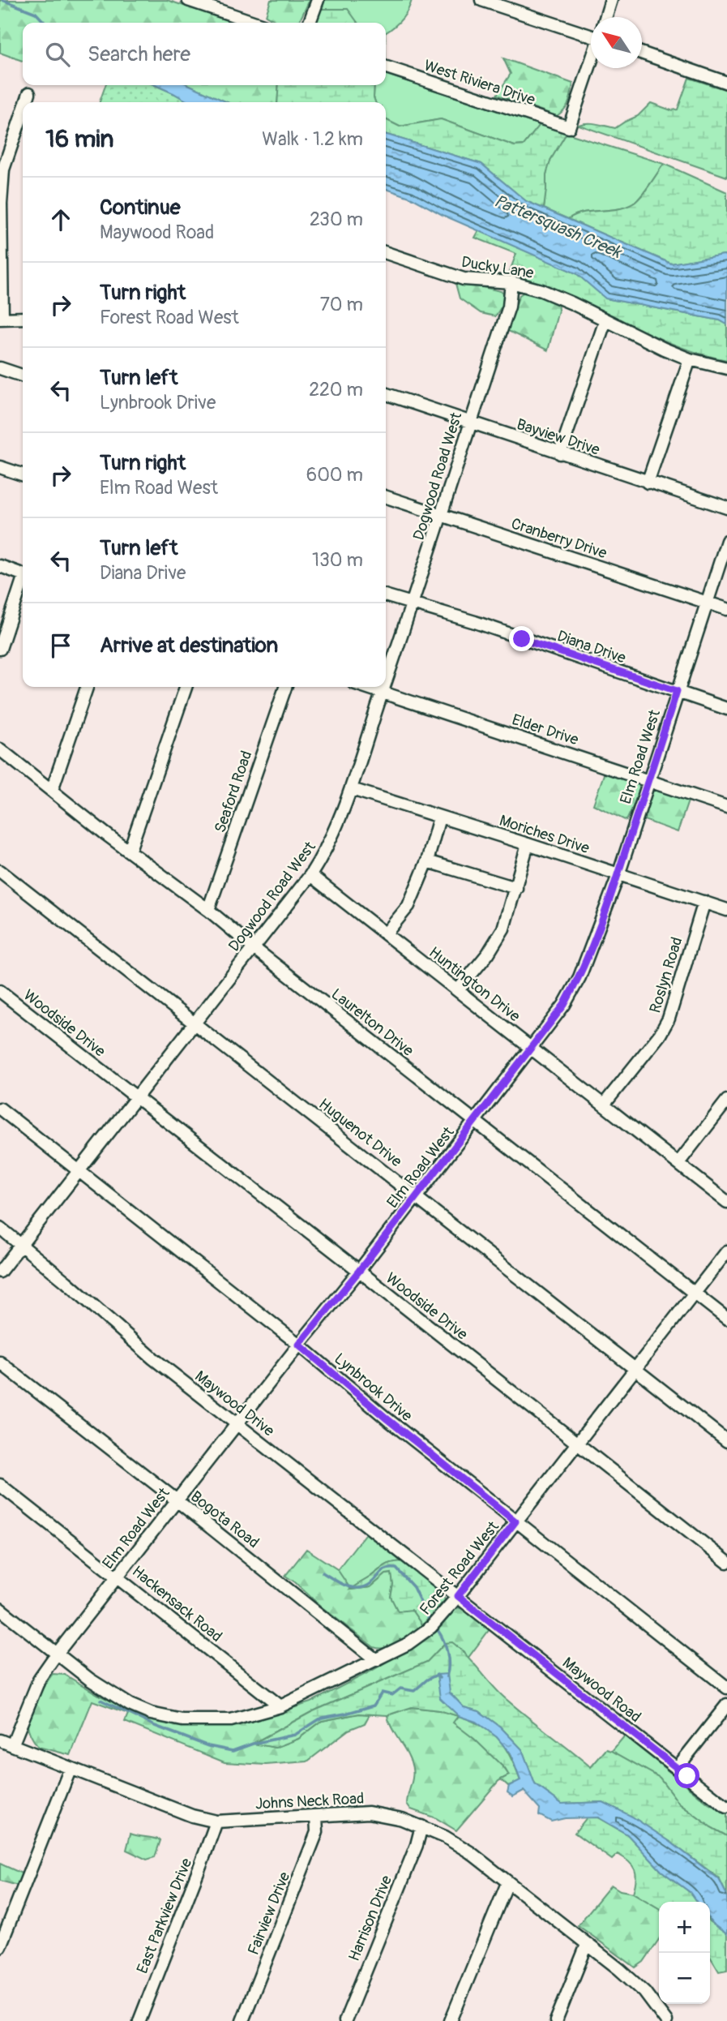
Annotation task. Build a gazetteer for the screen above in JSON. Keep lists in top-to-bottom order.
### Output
{
  "streets": {
    "street": [
      "West Riviera Drive",
      "Ducky Lane",
      "Bayview Drive",
      "Dogwood Road West",
      "Cranberry Drive",
      "Diana Drive",
      "Elder Drive",
      "Elm Road West",
      "Seaford Road",
      "Moriches Drive",
      "Roslyn Road",
      "Huntington Drive",
      "Laurelton Drive",
      "Woodside Drive",
      "Huguenot Drive",
      "Lynbrook Drive",
      "Maywood Drive",
      "Bogota Road",
      "Forest Road West",
      "Hackensack Road",
      "Maywood Road",
      "Johns Neck Road",
      "Fairview Drive",
      "East Parkview Drive",
      "Harrison Drive"
    ]
  },
  "crossings": [
    ["Ducky Lane", "Dogwood Road West"],
    ["Bayview Drive", "Dogwood Road West"],
    ["Dogwood Road West", "Cranberry Drive"],
    ["Dogwood Road West", "Diana Drive"],
    ["Dogwood Road West", "Elder Drive"],
    ["Dogwood Road West", "Moriches Drive"],
    ["Dogwood Road West", "Huntington Drive"],
    ["Dogwood Road West", "Laurelton Drive"],
    ["Dogwood Road West", "Woodside Drive"],
    ["Dogwood Road West", "Huguenot Drive"],
    ["Dogwood Road West", "Lynbrook Drive"],
    ["Dogwood Road West", "Maywood Drive"],
    ["Cranberry Drive", "Elm Road West"],
    ["Diana Drive", "Elm Road West"],
    ["Elder Drive", "Elm Road West"],
    ["Elm Road West", "Moriches Drive"],
    ["Elm Road West", "Huntington Drive"],
    ["Elm Road West", "Laurelton Drive"],
    ["Elm Road West", "Woodside Drive"],
    ["Elm Road West", "Huguenot Drive"],
    ["Elm Road West", "Lynbrook Drive"],
    ["Elm Road West", "Maywood Drive"],
    ["Elm Road West", "Bogota Road"],
    ["Elm Road West", "Forest Road West"],
    ["Elm Road West", "Hackensack Road"],
    ["Elm Road West", "Johns Neck Road"],
    ["Seaford Road", "Laurelton Drive"],
    ["Moriches Drive", "Roslyn Road"],
    ["Roslyn Road", "Huntington Drive"],
    ["Laurelton Drive", "Forest Road West"],
    ["Woodside Drive", "Forest Road West"],
    ["Huguenot Drive", "Forest Road West"],
    ["Lynbrook Drive", "Forest Road West"],
    ["Maywood Drive", "Forest Road West"],
    ["Maywood Drive", "Maywood Road"],
    ["Bogota Road", "Forest Road West"],
    ["Forest Road West", "Hackensack Road"],
    ["Forest Road West", "Maywood Road"],
    ["Johns Neck Road", "Fairview Drive"],
    ["Johns Neck Road", "East Parkview Drive"],
    ["Johns Neck Road", "Harrison Drive"]
  ],
  "water": ["Pattersquash Creek"],
  "north": "top left",
  "page": {
    "search": "Search here",
    "heading": ["16 min", "Walk · 1.2 km"],
    "list": [
      ["Continue", "Maywood Road", "230 m"],
      ["Turn right", "Forest Road West", "70 m"],
      ["Turn left", "Lynbrook Drive", "220 m"],
      ["Turn right", "Elm Road West", "600 m"],
      ["Turn left", "Diana Drive", "130 m"],
      "Arrive at destination"
    ],
    "map_buttons": ["+", "−"]
  }
}
